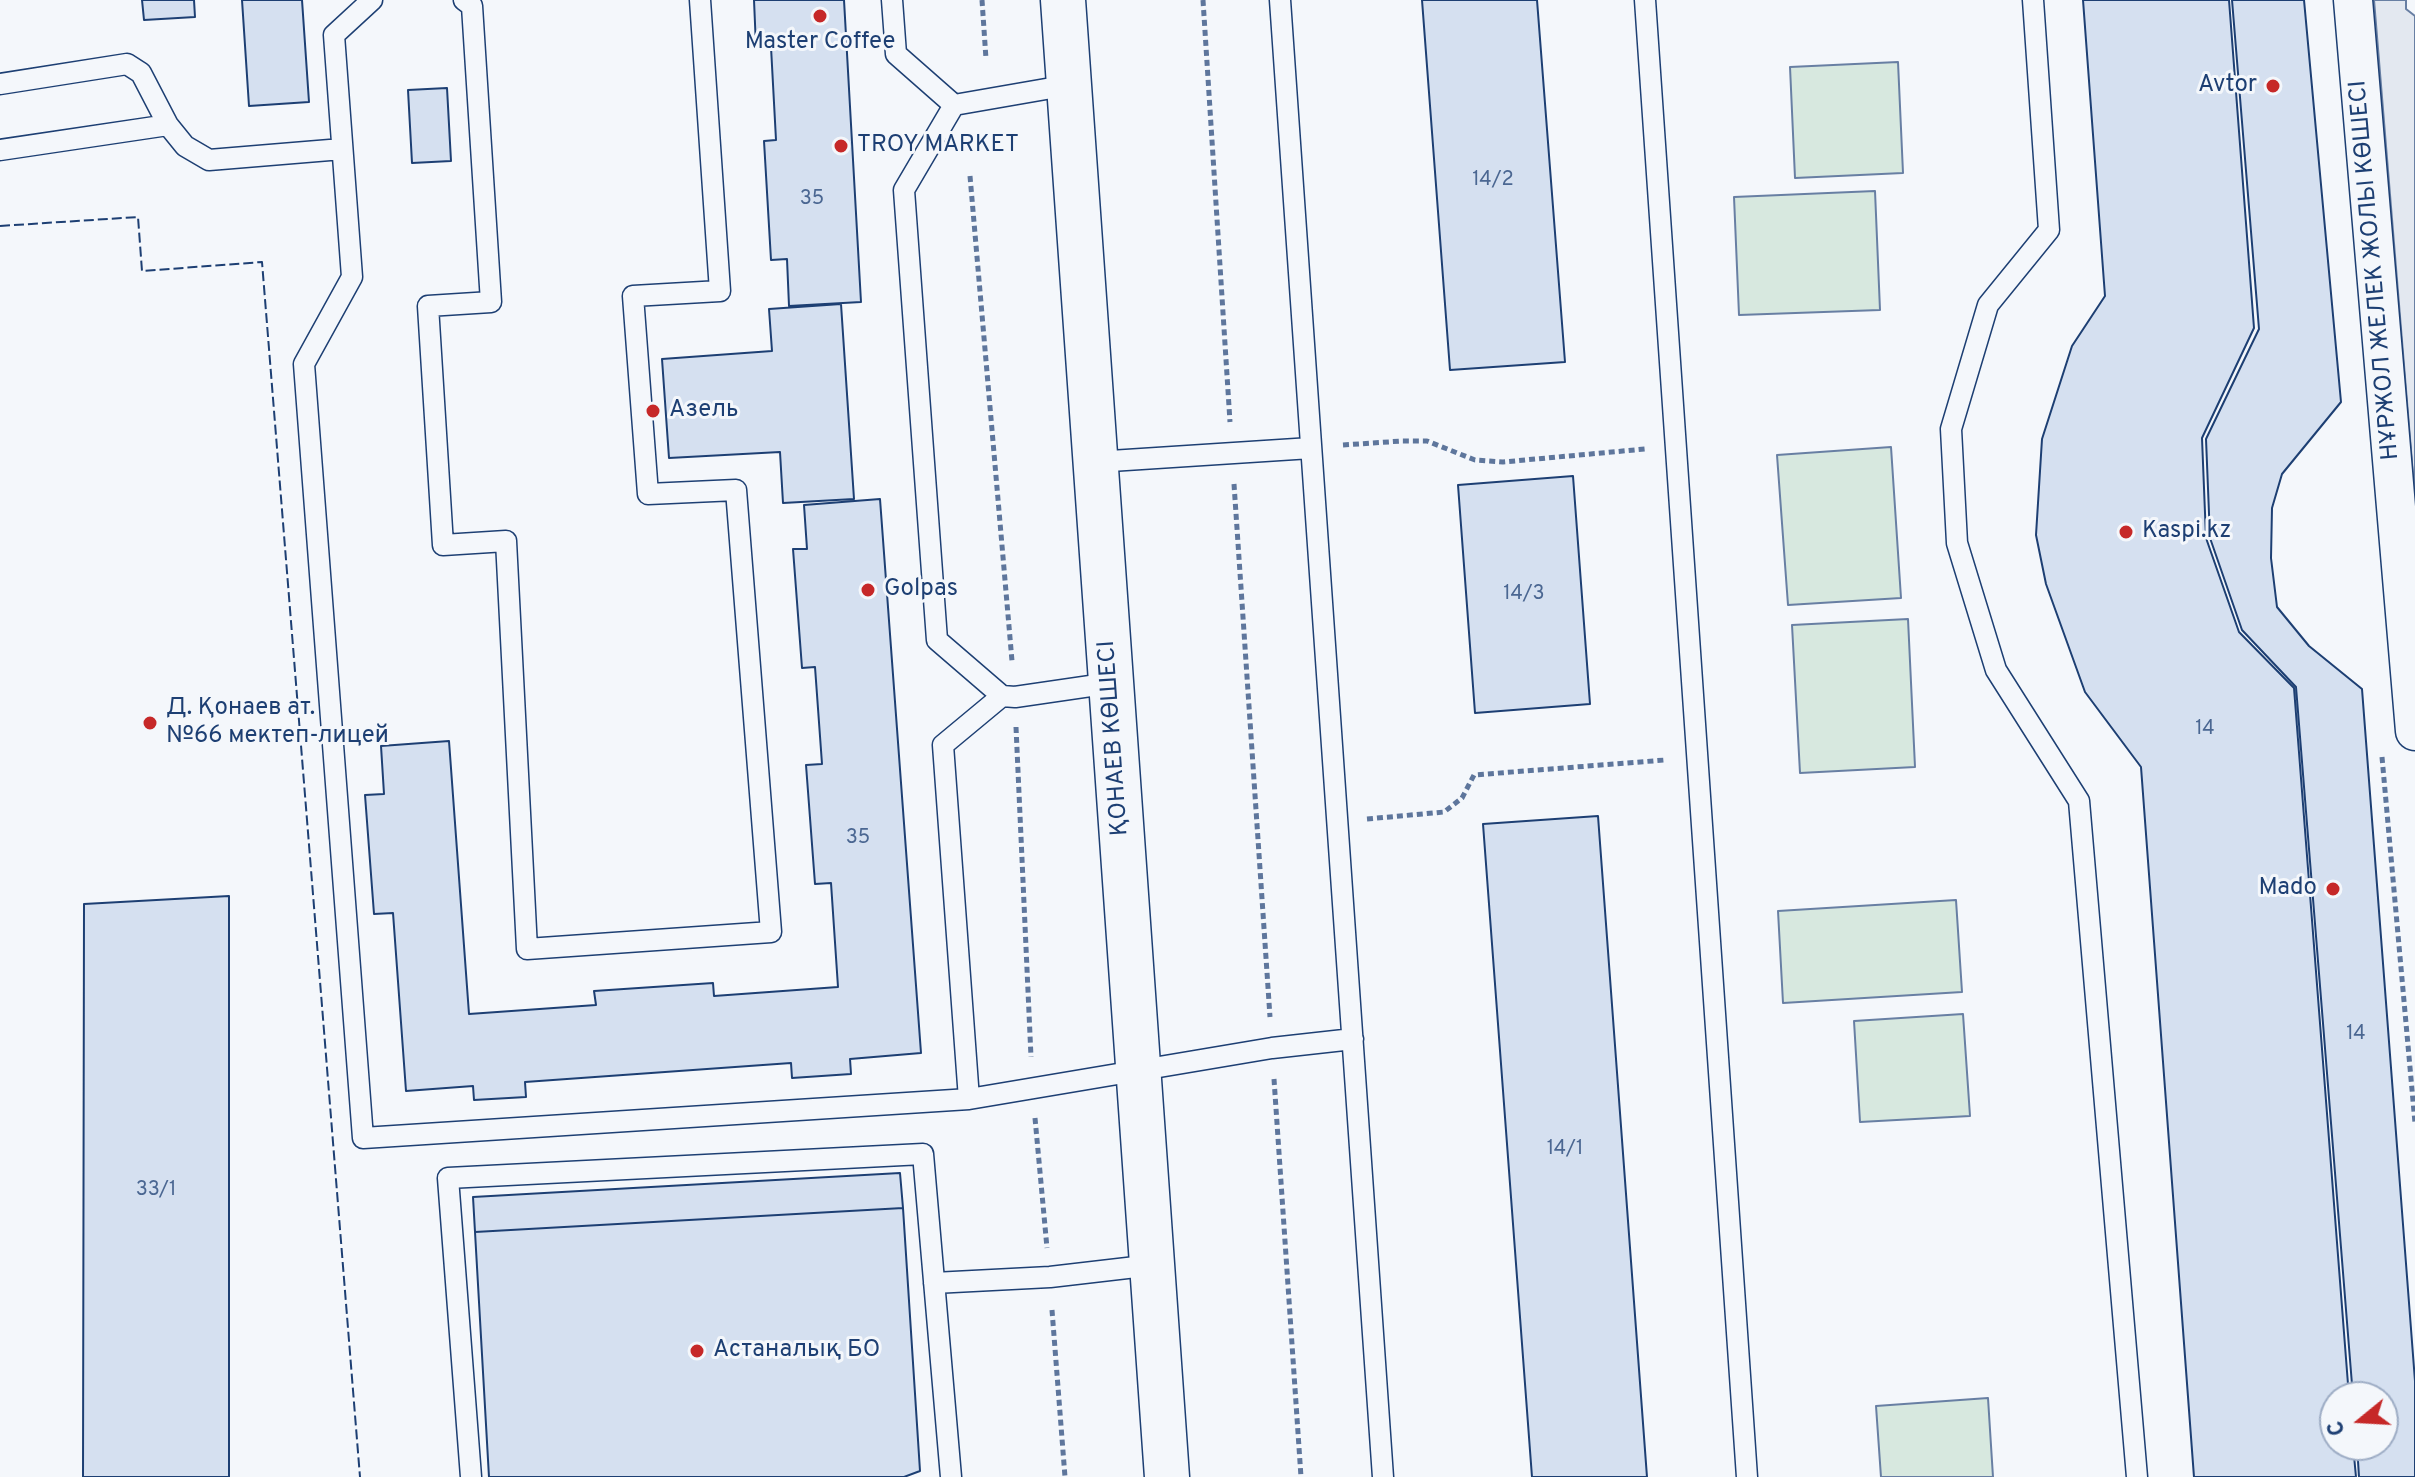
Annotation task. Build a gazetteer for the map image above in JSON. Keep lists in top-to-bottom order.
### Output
{
  "streets": {
    "main road": ["ҚОНАЕВ КӨШЕСІ"],
    "street": ["НҰРЖОЛ ЖЕЛЕК ЖОЛЫ КӨШЕСІ"]
  },
  "places": [
    "Master Coffee",
    "Avtor",
    "TROY MARKET",
    "Азель",
    "Kaspi.kz",
    "Golpas",
    "Д. Қонаев ат. №66 мектеп-лицей",
    "Mado",
    "Астаналық БО"
  ],
  "house_numbers": [
    "14/2",
    "35",
    "14/3",
    "14",
    "35",
    "14",
    "14/1",
    "33/1"
  ],
  "north": "left"
}
